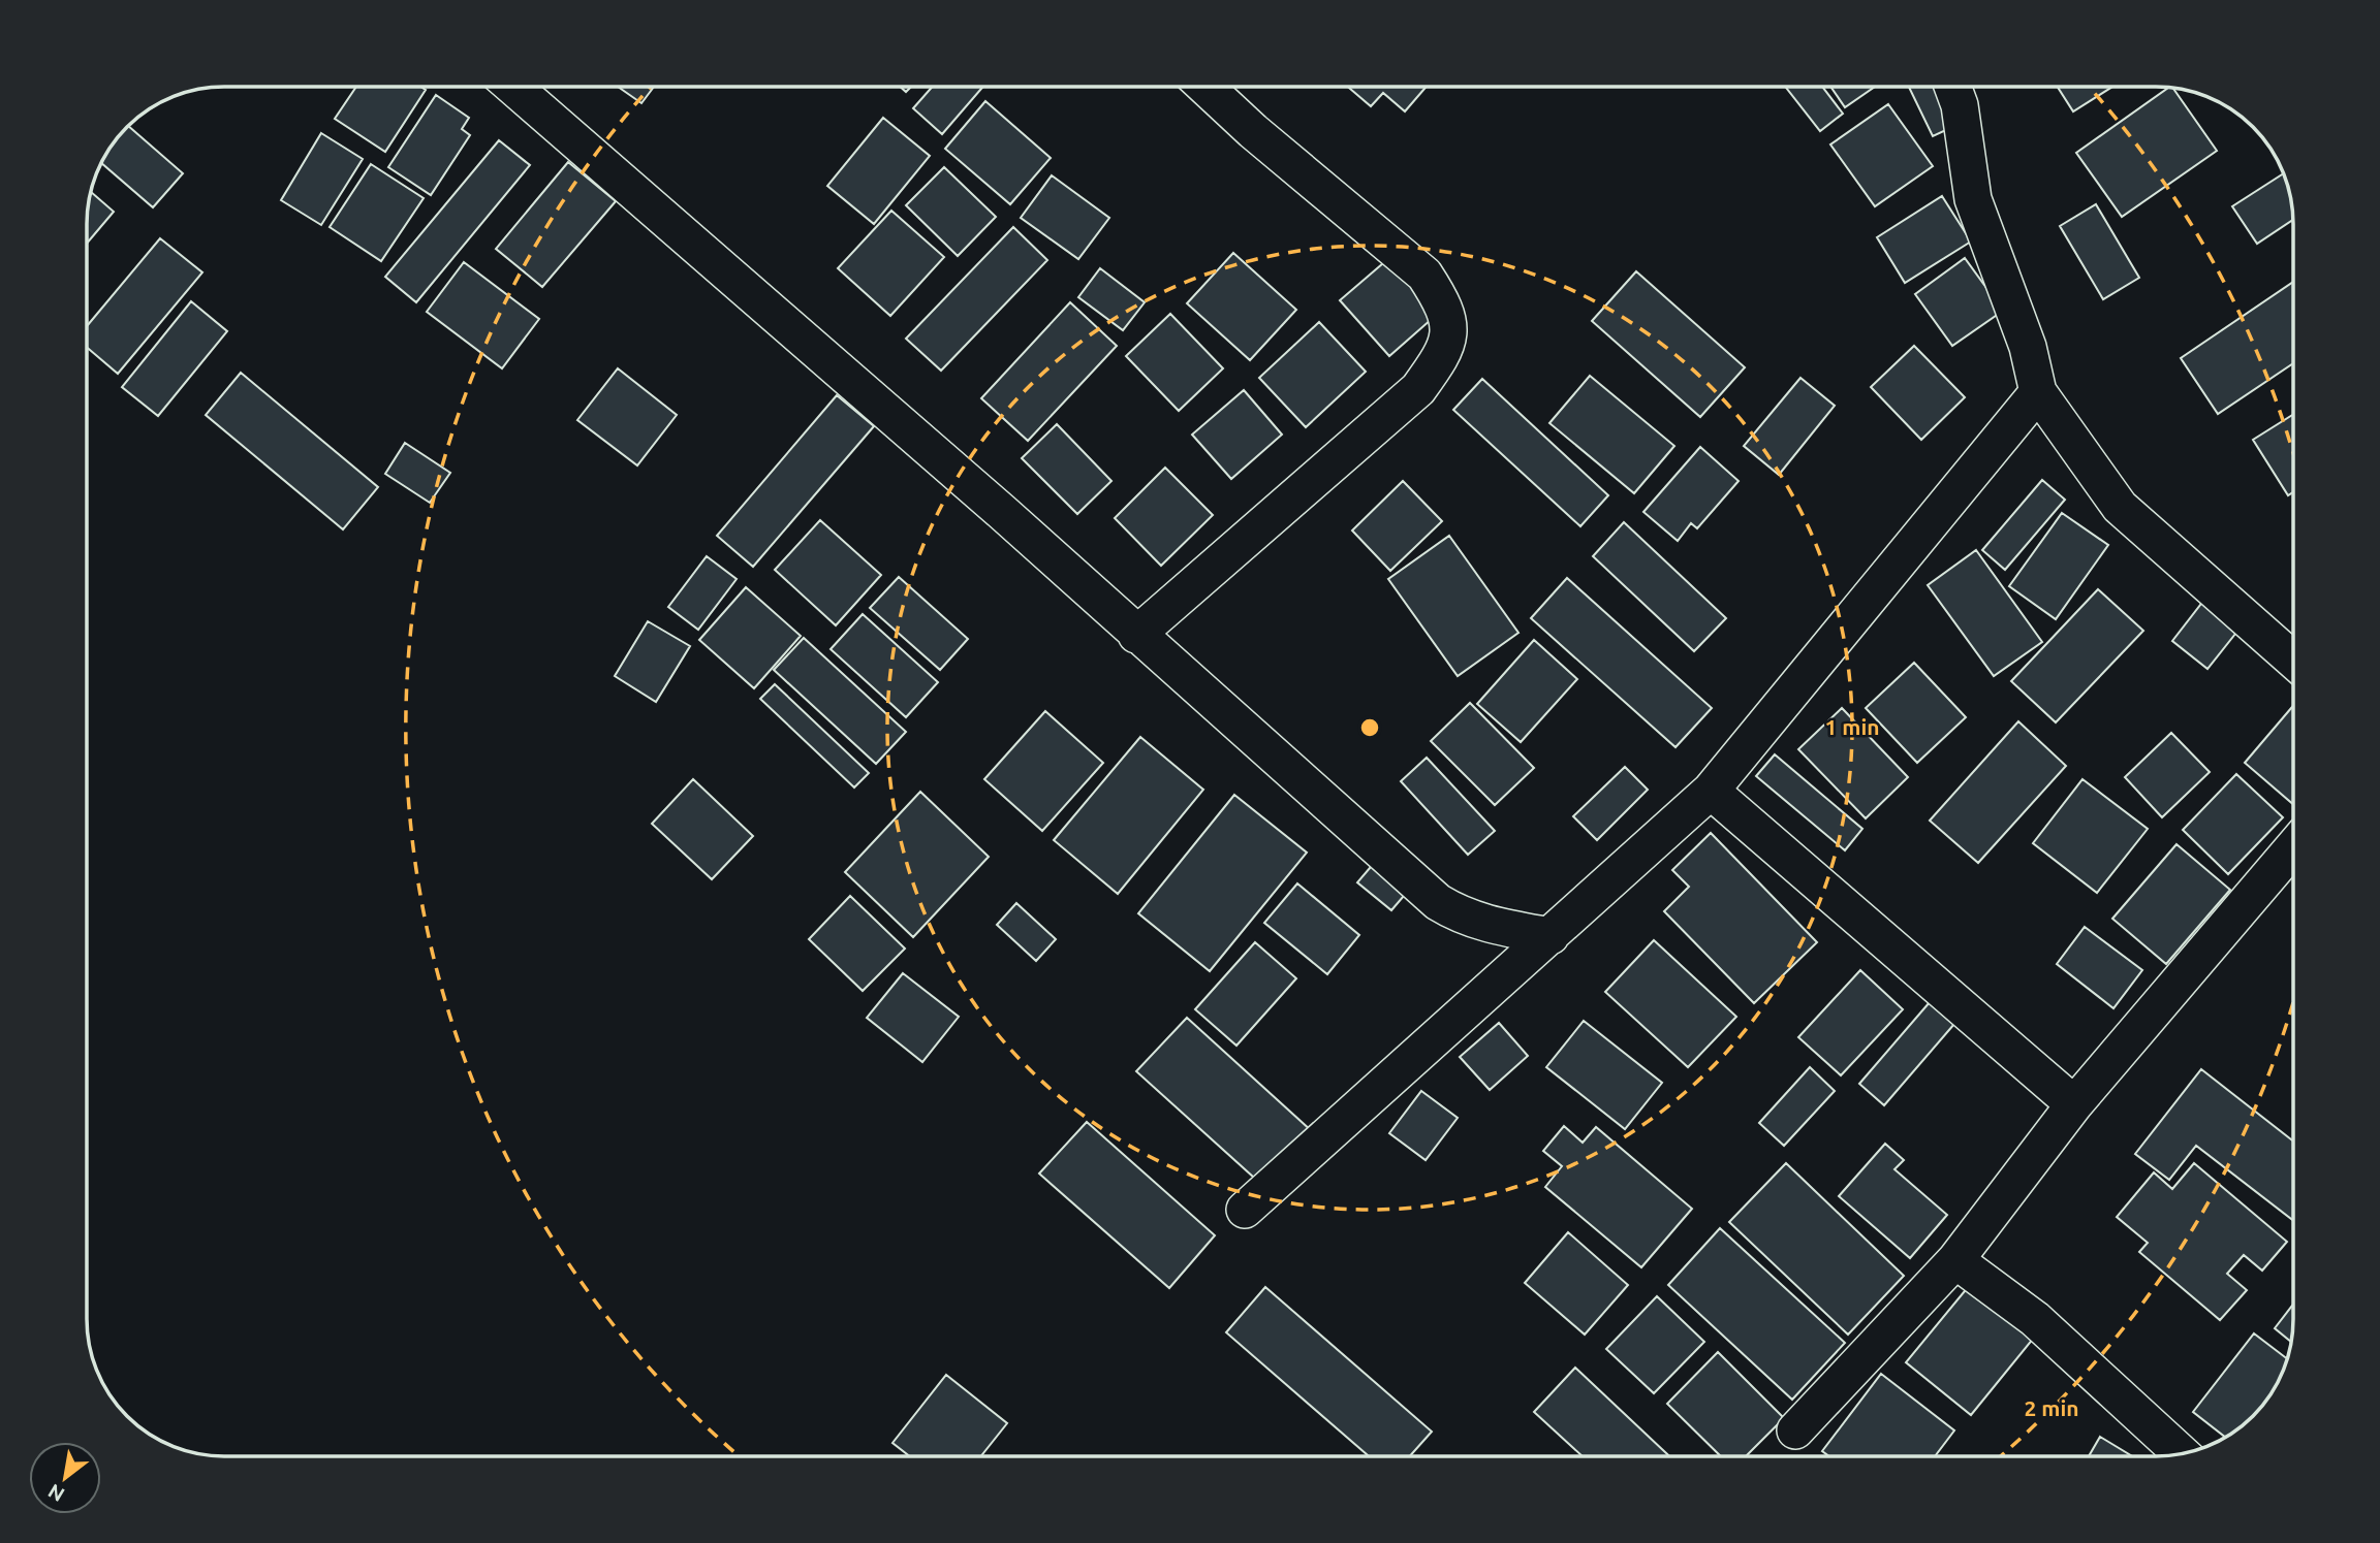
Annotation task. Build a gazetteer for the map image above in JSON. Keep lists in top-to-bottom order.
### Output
{
  "north": "bottom left",
  "rings": ["1 min", "2 min"]
}
